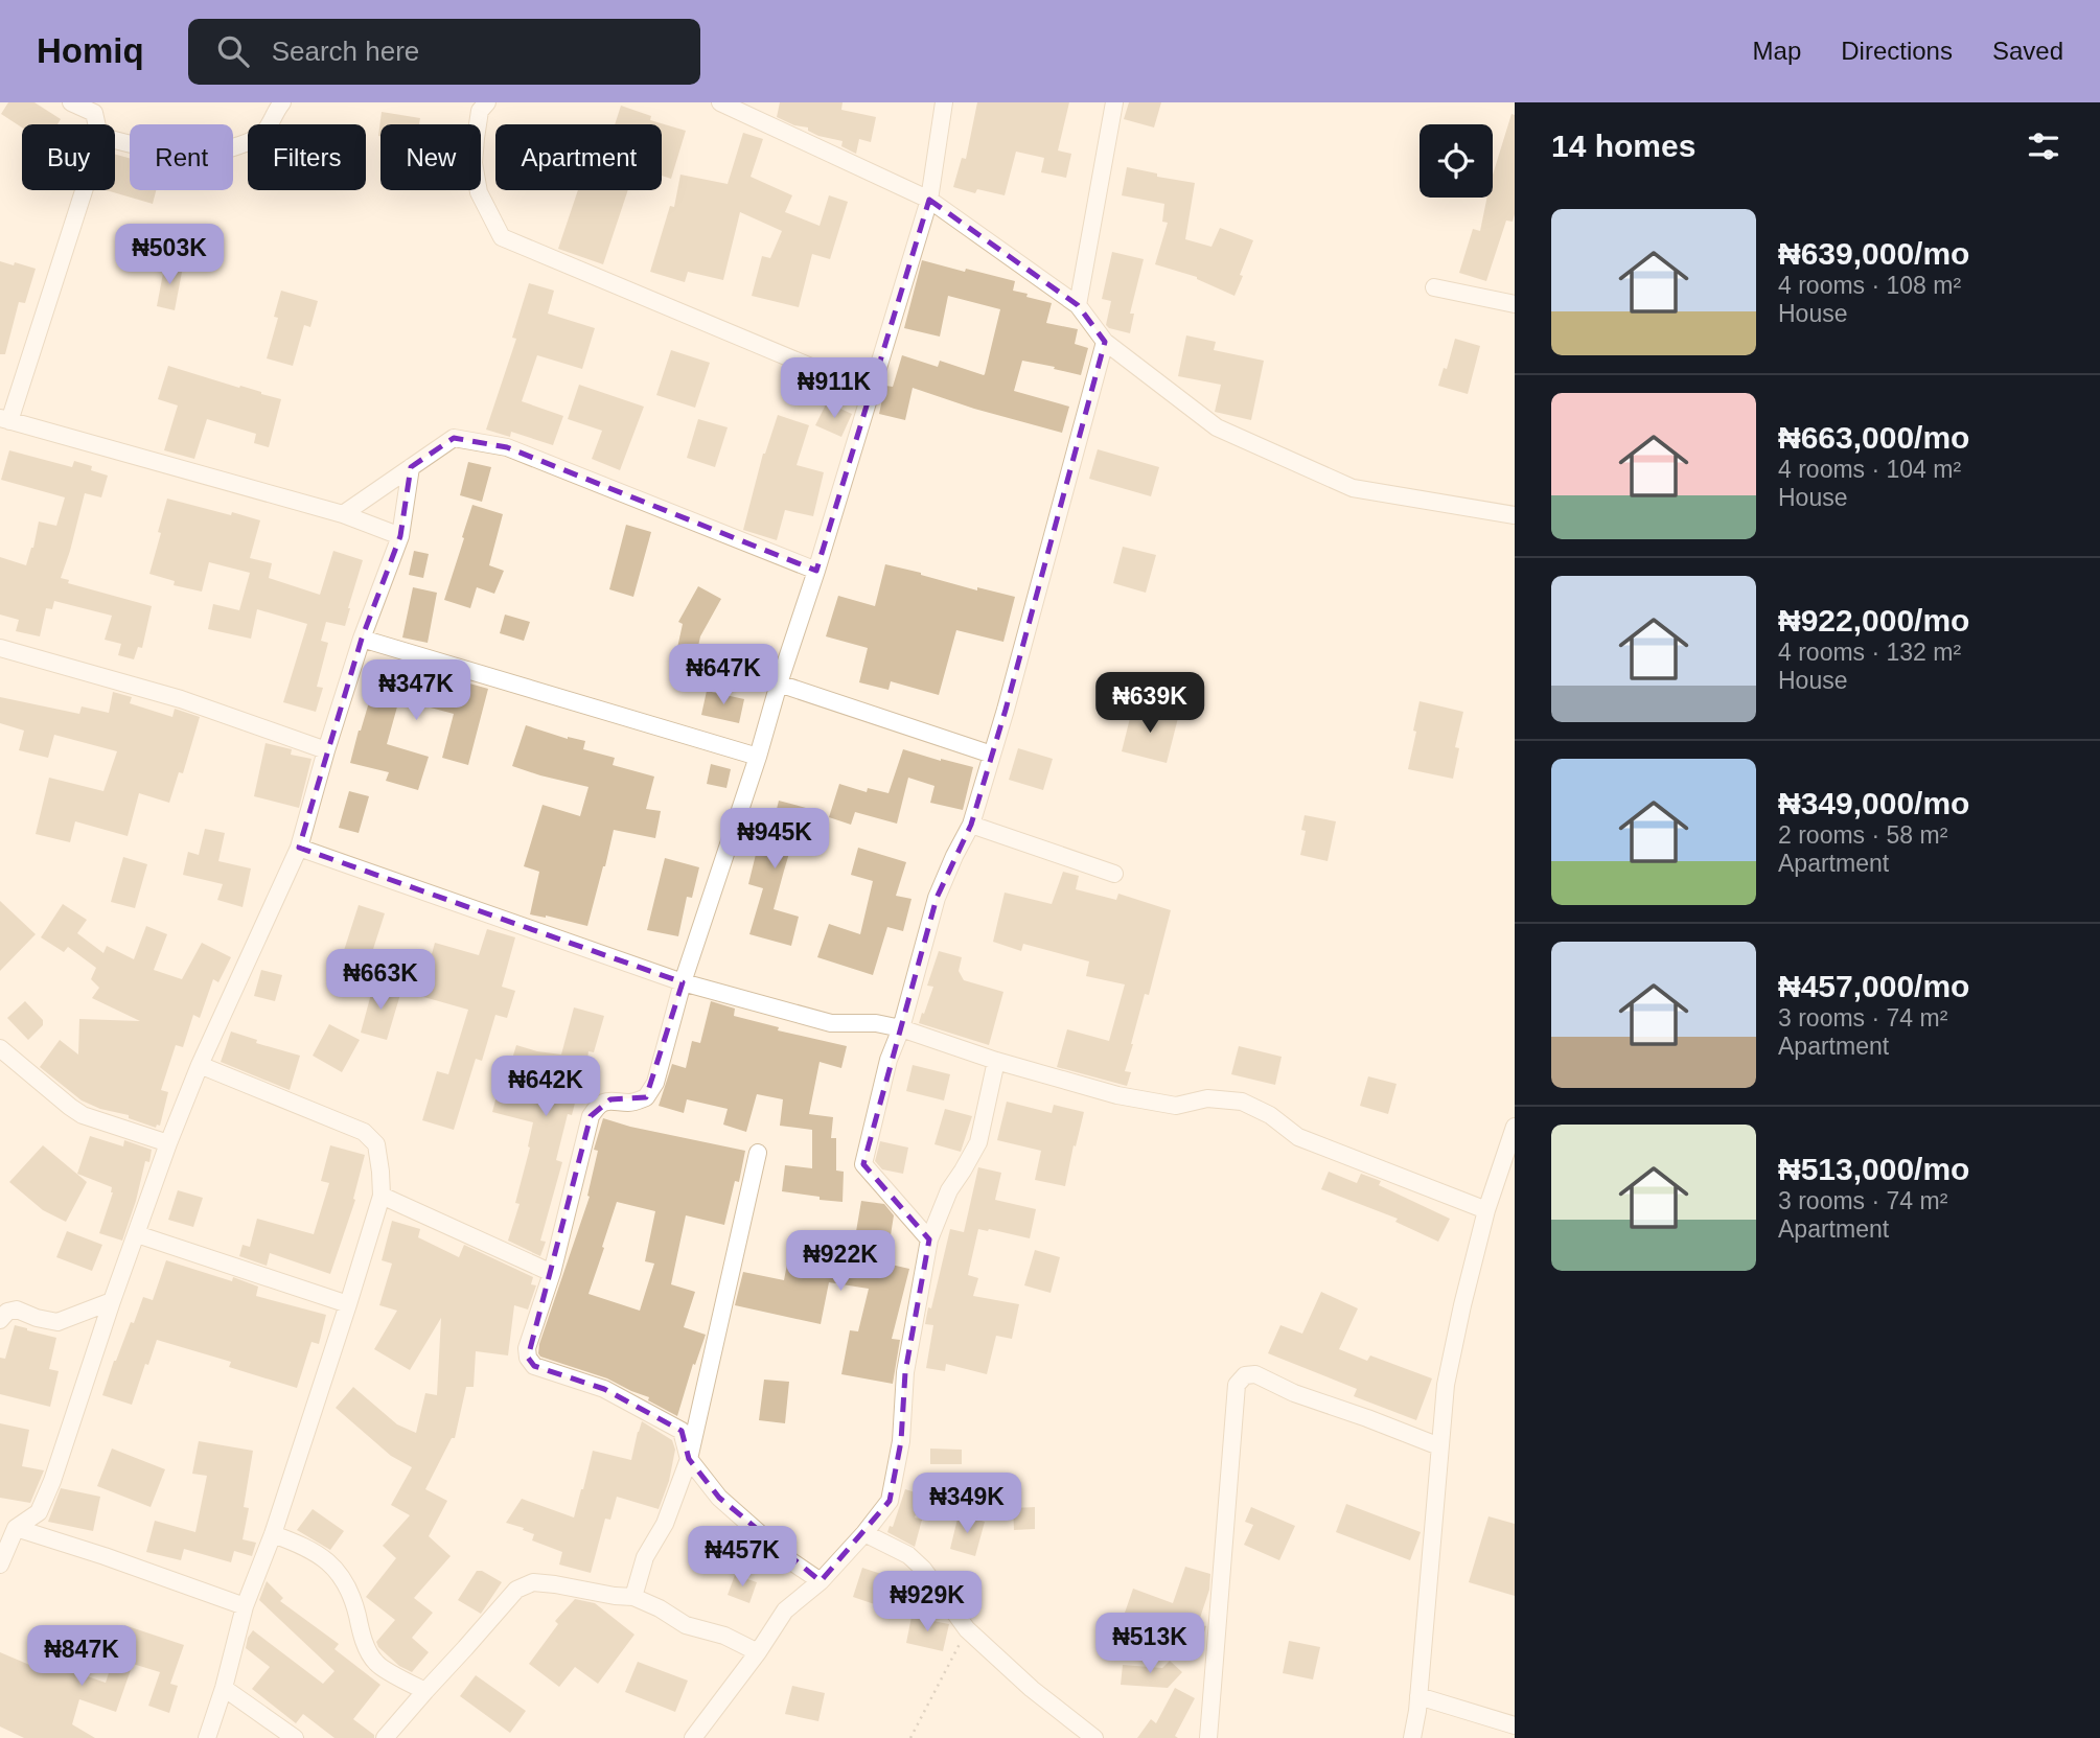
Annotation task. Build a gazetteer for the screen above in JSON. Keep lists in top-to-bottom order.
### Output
{
  "page": {
    "header": "Homiq",
    "search": "Search here",
    "nav": ["Map", "Directions", "Saved"],
    "heading": "14 homes",
    "chip": [
      "Buy",
      "Rent",
      "Filters",
      "New",
      "Apartment"
    ],
    "list": [
      {
        "name": "₦639,000/mo",
        "note": "4 rooms · 108 m² · House"
      },
      {
        "name": "₦663,000/mo",
        "note": "4 rooms · 104 m² · House"
      },
      {
        "name": "₦922,000/mo",
        "note": "4 rooms · 132 m² · House"
      },
      {
        "name": "₦349,000/mo",
        "note": "2 rooms · 58 m² · Apartment"
      },
      {
        "name": "₦457,000/mo",
        "note": "3 rooms · 74 m² · Apartment"
      },
      {
        "name": "₦513,000/mo",
        "note": "3 rooms · 74 m² · Apartment"
      }
    ],
    "price": [
      "₦503K",
      "₦911K",
      "₦647K",
      "₦347K",
      "₦639K",
      "₦945K",
      "₦663K",
      "₦642K",
      "₦922K",
      "₦349K",
      "₦457K",
      "₦929K",
      "₦513K",
      "₦847K"
    ]
  }
}
